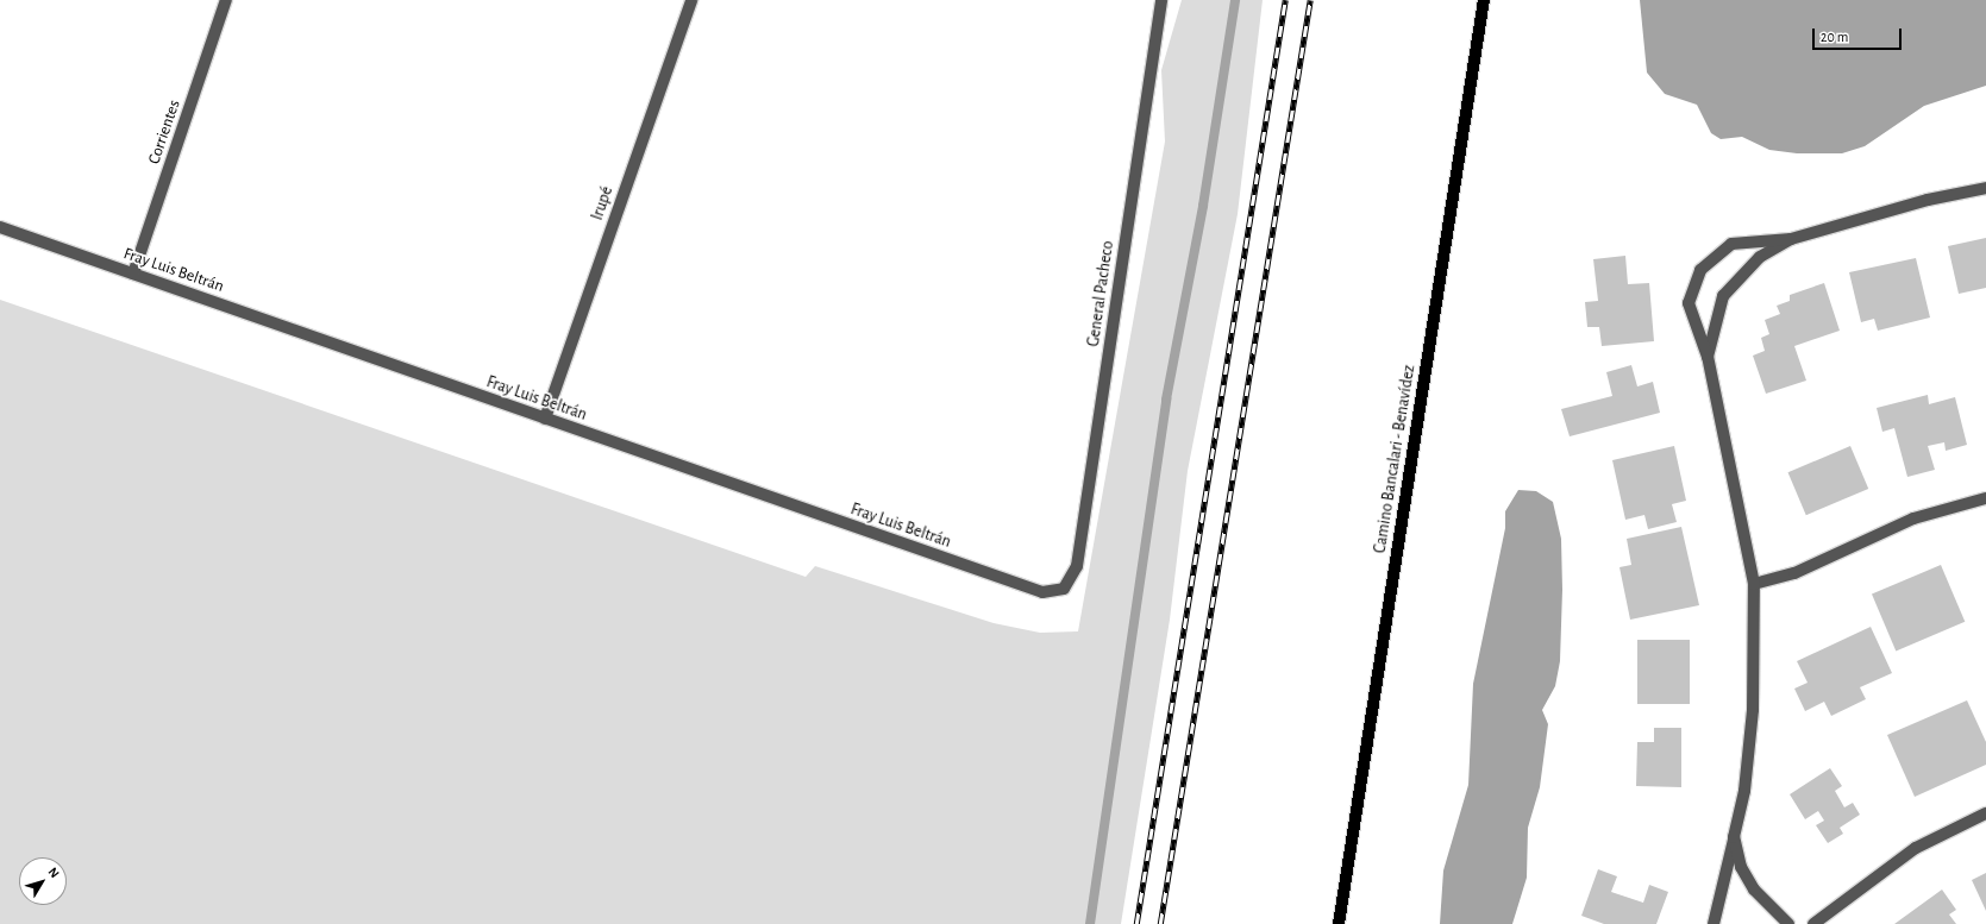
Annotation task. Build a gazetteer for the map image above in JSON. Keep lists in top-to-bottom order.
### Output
{
  "streets": {
    "main road": ["Camino Bancalari - Benavídez"],
    "street": [
      "Corrientes",
      "Irupé",
      "Fray Luis Beltrán",
      "General Pacheco"
    ]
  },
  "crossings": [
    ["Corrientes", "Fray Luis Beltrán"],
    ["Irupé", "Fray Luis Beltrán"],
    ["Fray Luis Beltrán", "General Pacheco"]
  ],
  "scale_bar": "20 m",
  "north": "top right"
}
